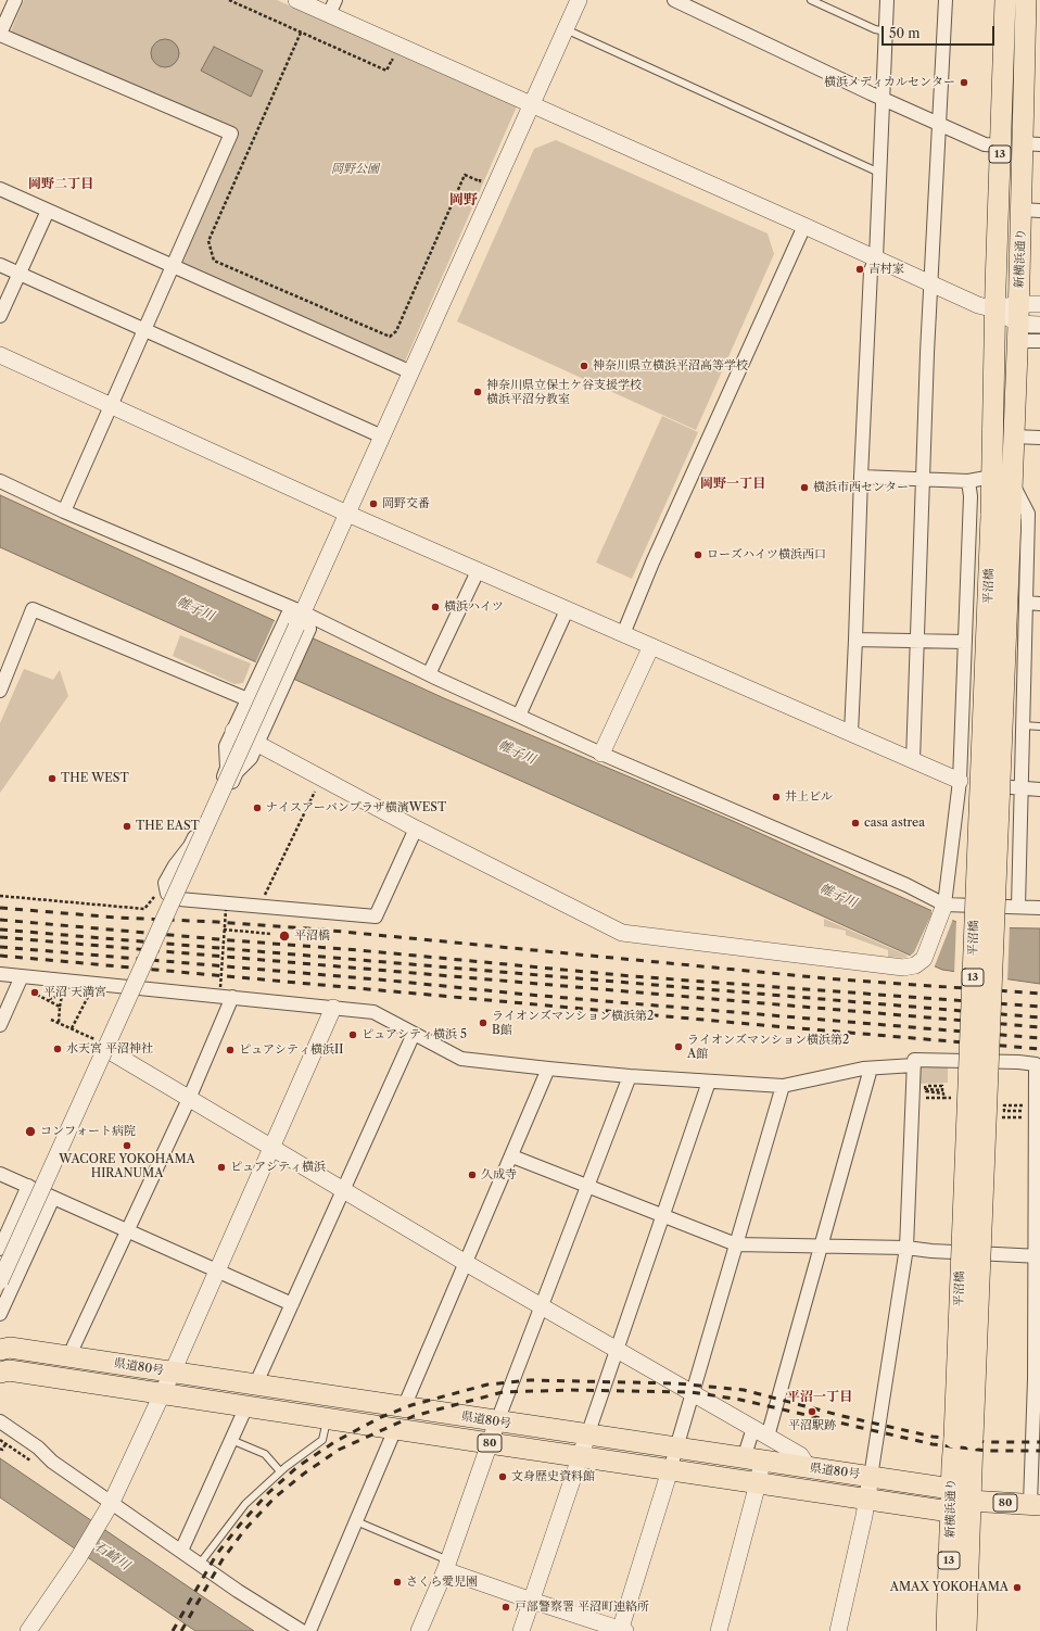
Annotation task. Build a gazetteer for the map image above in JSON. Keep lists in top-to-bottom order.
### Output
{
  "streets": {
    "main road": [
      "13",
      "新横浜通り",
      "平沼橋",
      "県道80号",
      "80"
    ]
  },
  "crossings": [
    ["新横浜通り", "平沼橋"],
    ["新横浜通り", "県道80号"]
  ],
  "districts": [
    "岡野二丁目",
    "岡野",
    "岡野一丁目",
    "平沼一丁目"
  ],
  "water": ["帷子川", "石崎川"],
  "parks": ["岡野公園"],
  "places": [
    "横浜メディカルセンター",
    "吉村家",
    "神奈川県立横浜平沼高等学校",
    "神奈川県立保土ケ谷支援学校 横浜平沼分教室",
    "横浜市西センター",
    "岡野交番",
    "ローズハイツ横浜西口",
    "横浜ハイツ",
    "THE WEST",
    "井上ビル",
    "ナイスアーバンプラザ横濱WEST",
    "casa astrea",
    "THE EAST",
    "平沼橋",
    "平沼 天満宮",
    "ライオンズマンション横浜第2 B館",
    "ピュアシティ横浜 5",
    "ライオンズマンション横浜第2 A館",
    "水天宮 平沼神社",
    "ピュアシティ横浜II",
    "コンフォート病院",
    "WACORE YOKOHAMA HIRANUMA",
    "ピュアシティ横浜",
    "久成寺",
    "平沼駅跡",
    "文身歴史資料館",
    "さくら愛児園",
    "AMAX YOKOHAMA",
    "戸部警察署 平沼町連絡所"
  ],
  "scale_bar": "50 m"
}
